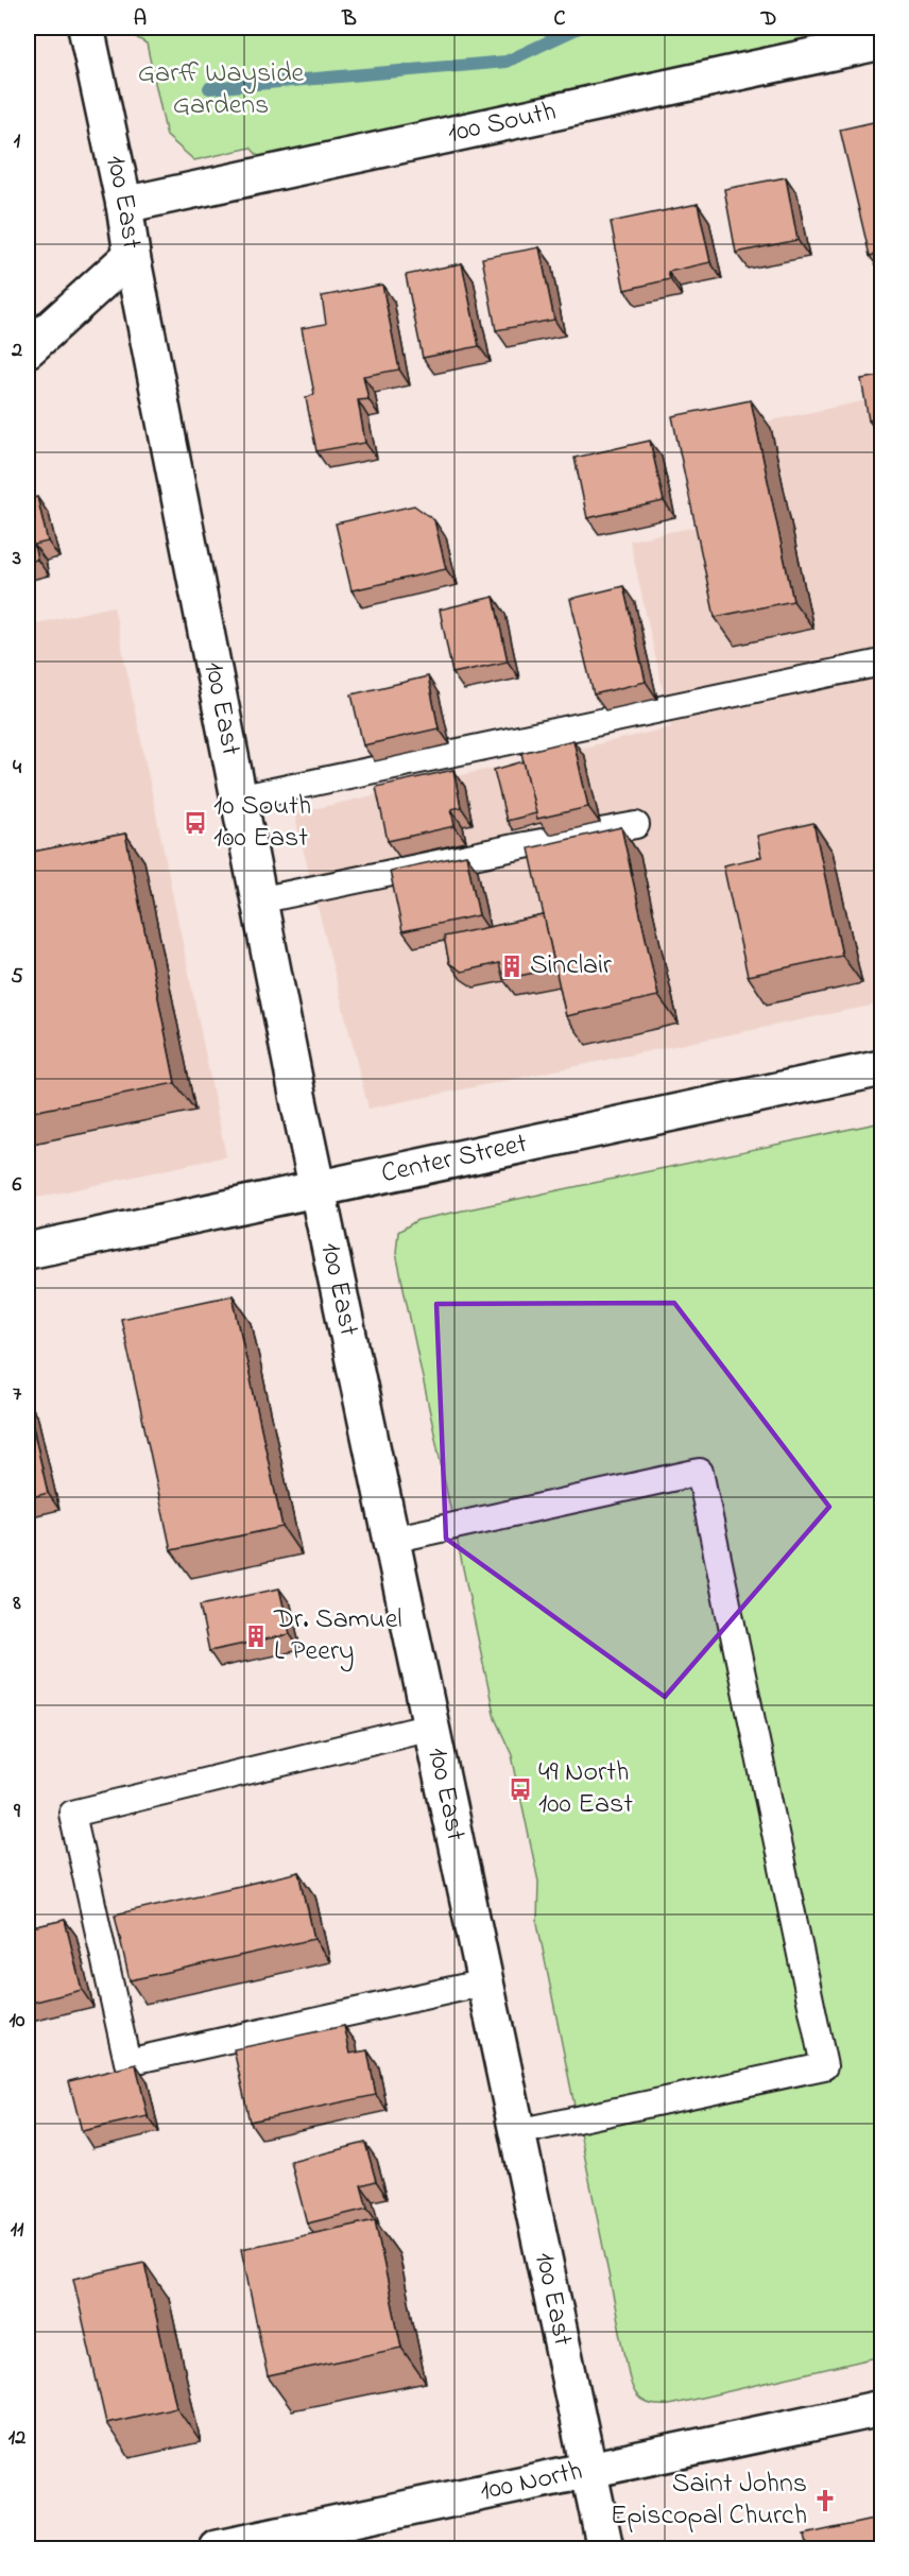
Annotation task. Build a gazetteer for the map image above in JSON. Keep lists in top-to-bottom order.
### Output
{
  "streets": {
    "main road": [
      "100 South",
      "100 East",
      "Center Street",
      "100 North"
    ]
  },
  "crossings": [
    ["100 South", "100 East"],
    ["100 East", "Center Street"],
    ["100 East", "100 North"]
  ],
  "parks": ["Garff Wayside Gardens"],
  "places": {
    "bus stop": ["10 South 100 East", "49 North 100 East"],
    "building": ["Sinclair", "Dr. Samuel L Peery"],
    "church": ["Saint Johns Episcopal Church"]
  },
  "grid": {
    "columns": [
      "A",
      "B",
      "C",
      "D"
    ],
    "rows": [
      "1",
      "2",
      "3",
      "4",
      "5",
      "6",
      "7",
      "8",
      "9",
      "10",
      "11",
      "12"
    ]
  }
}
